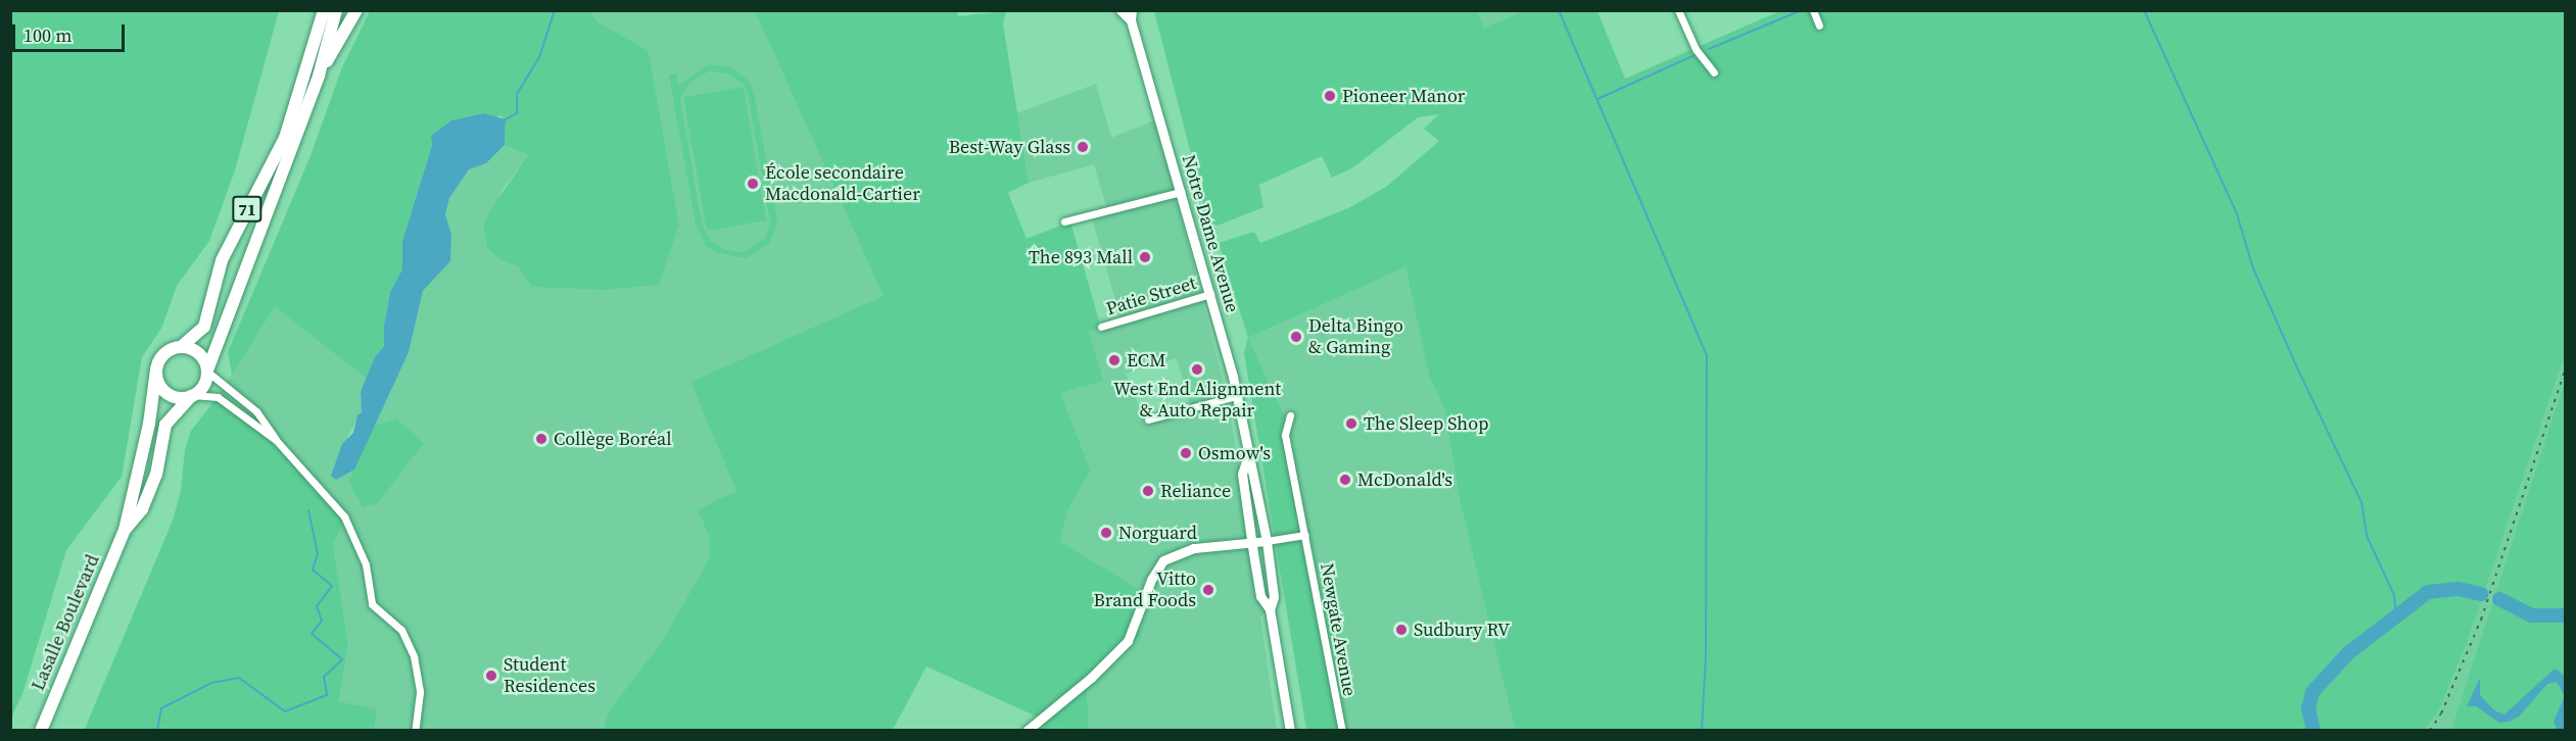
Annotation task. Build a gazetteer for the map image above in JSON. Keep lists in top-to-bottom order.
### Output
{
  "streets": {
    "highway": ["71", "Lasalle Boulevard"],
    "main road": ["Notre Dame Avenue"],
    "street": ["Patie Street", "Newgate Avenue"]
  },
  "crossings": [
    ["71", "Lasalle Boulevard"],
    ["Notre Dame Avenue", "Patie Street"]
  ],
  "places": [
    "Pioneer Manor",
    "Best-Way Glass",
    "École secondaire Macdonald-Cartier",
    "The 893 Mall",
    "Delta Bingo & Gaming",
    "ECM",
    "West End Alignment & Auto Repair",
    "The Sleep Shop",
    "Collège Boréal",
    "Osmow's",
    "McDonald's",
    "Reliance",
    "Norguard",
    "Vitto Brand Foods",
    "Sudbury RV",
    "Student Residences"
  ],
  "scale_bar": "100 m"
}
